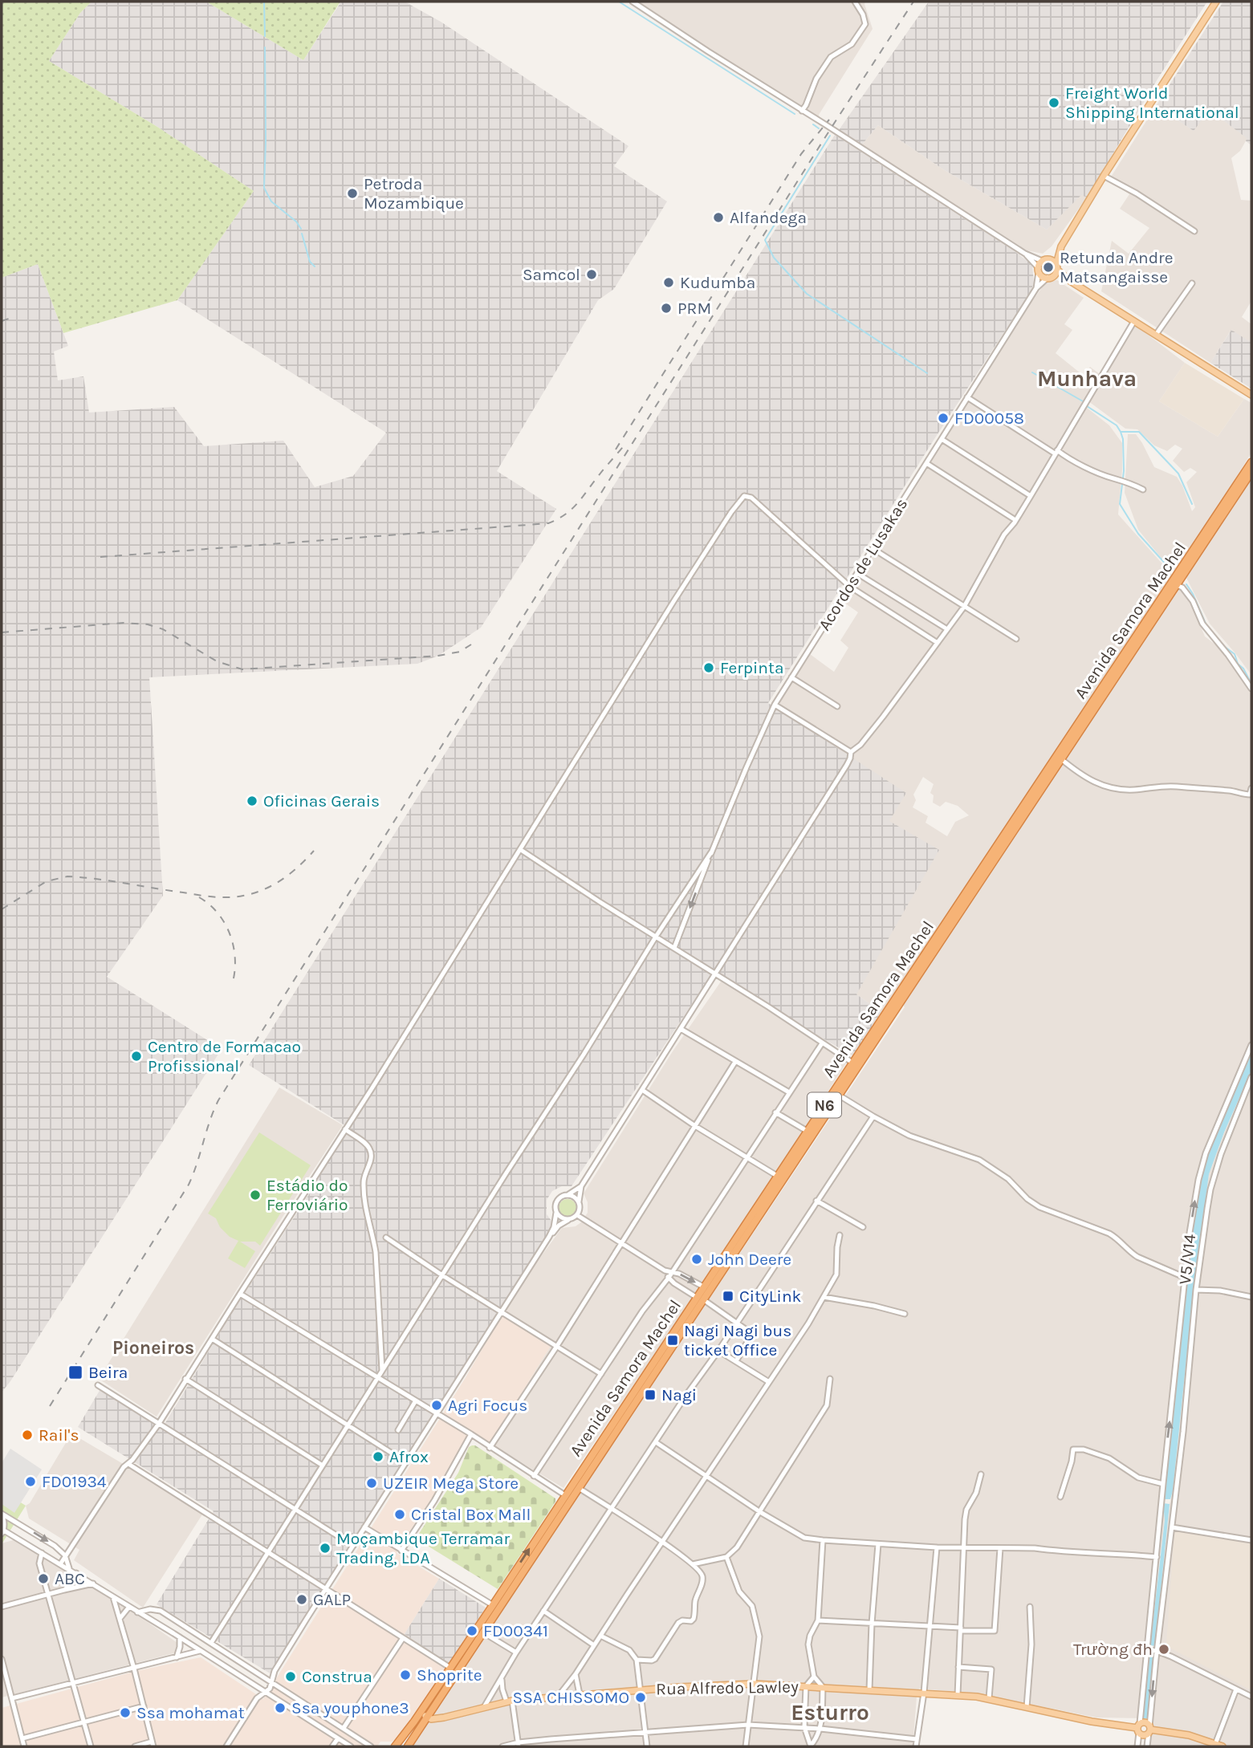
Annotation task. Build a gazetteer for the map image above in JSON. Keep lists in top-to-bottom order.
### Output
{
  "streets": {
    "highway": ["Avenida Samora Machel", "N6"],
    "main road": ["Rua Alfredo Lawley"],
    "street": ["Acordos de Lusakas", "V5/V14"]
  },
  "crossings": [
    ["Avenida Samora Machel", "Rua Alfredo Lawley"],
    ["V5/V14", "Rua Alfredo Lawley"]
  ],
  "districts": ["Munhava", "Pioneiros", "Esturro"],
  "places": {
    "other": [
      "Freight World Shipping International",
      "Petroda Mozambique",
      "Alfandega",
      "Retunda Andre Matsangaisse",
      "Samcol",
      "Kudumba",
      "PRM",
      "FD00058",
      "Ferpinta",
      "Oficinas Gerais",
      "Centro de Formacao Profissional",
      "Estádio do Ferroviário",
      "John Deere",
      "Agri Focus",
      "Rail's",
      "Afrox",
      "FD01934",
      "UZEIR Mega Store",
      "Cristal Box Mall",
      "Moçambique Terramar Trading, LDA",
      "ABC",
      "GALP",
      "FD00341",
      "Trường đh",
      "Shoprite",
      "Construa",
      "SSA CHISSOMO",
      "Ssa youphone3",
      "Ssa mohamat"
    ],
    "transit": [
      "CityLink",
      "Nagi Nagi bus ticket Office",
      "Beira",
      "Nagi"
    ]
  }
}
